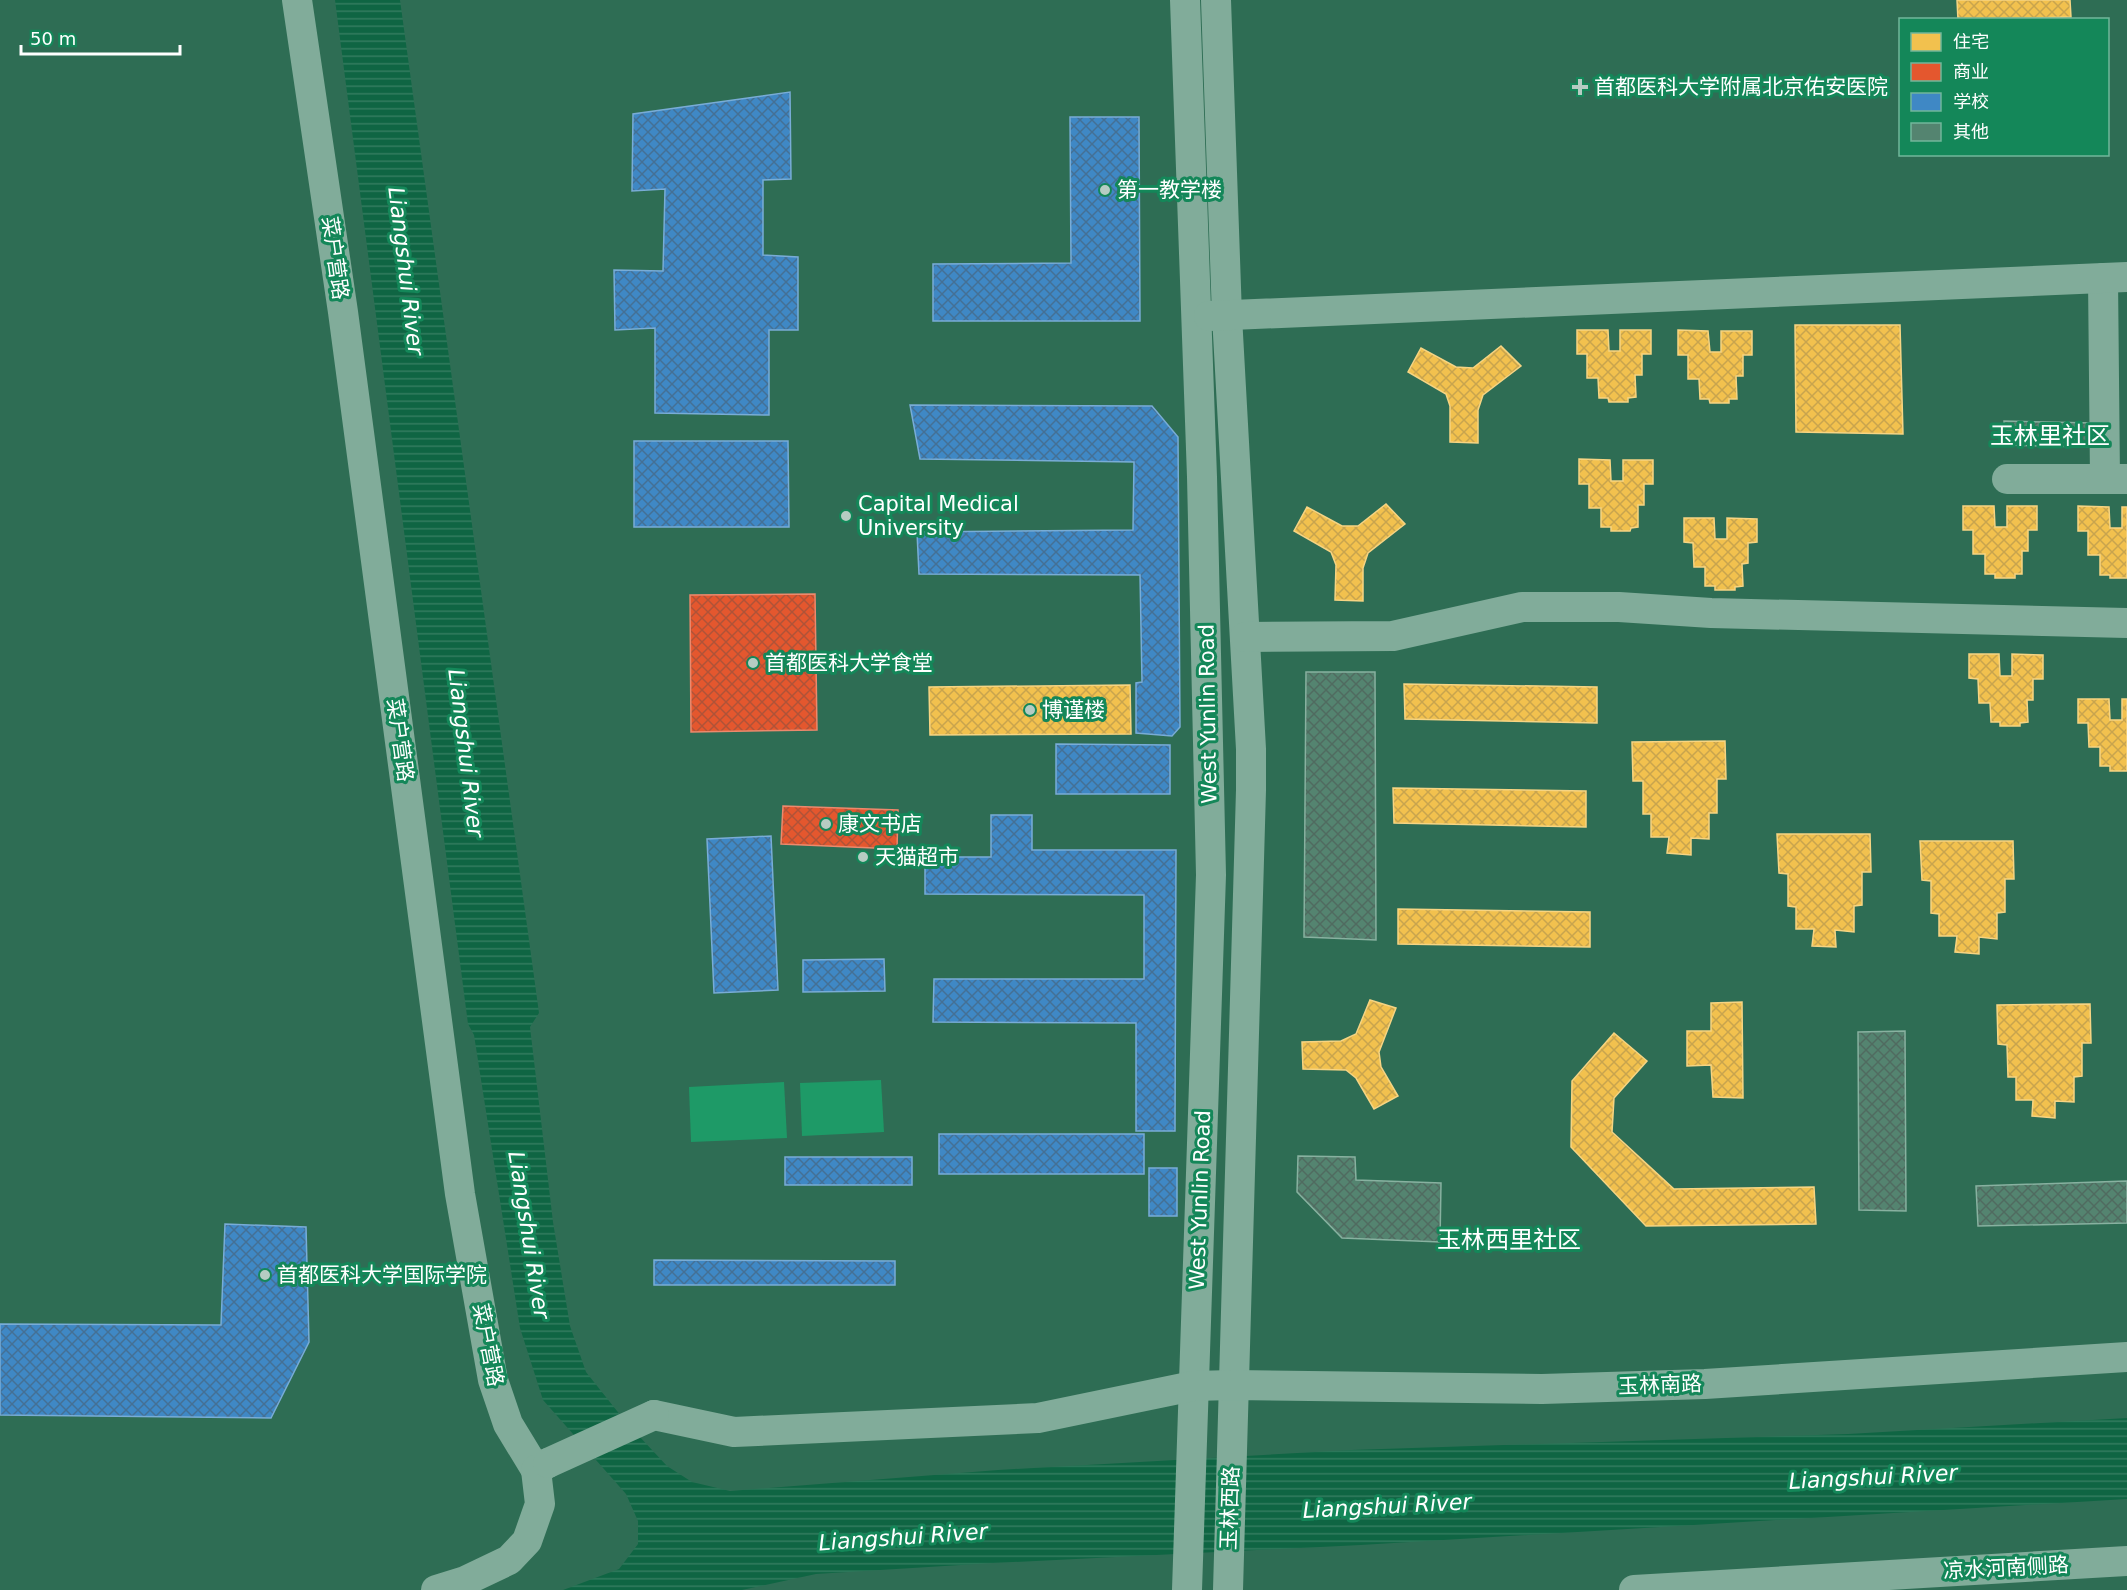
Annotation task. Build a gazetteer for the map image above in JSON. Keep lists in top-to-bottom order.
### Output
{
  "streets": {
    "street": [
      "菜户营路",
      "West Yunlin Road",
      "玉林南路",
      "玉林西路",
      "凉水河南侧路"
    ]
  },
  "crossings": [
    ["菜户营路", "玉林南路"],
    ["West Yunlin Road", "玉林南路"],
    ["West Yunlin Road", "玉林西路"]
  ],
  "districts": ["玉林里社区", "玉林西里社区"],
  "water": ["Liangshui River"],
  "places": {
    "health": ["首都医科大学附属北京佑安医院"],
    "other": [
      "第一教学楼",
      "Capital Medical University",
      "首都医科大学食堂",
      "博谨楼",
      "康文书店",
      "天猫超市",
      "首都医科大学国际学院"
    ]
  },
  "legend": [
    "住宅",
    "商业",
    "学校",
    "其他"
  ],
  "scale_bar": "50 m"
}
